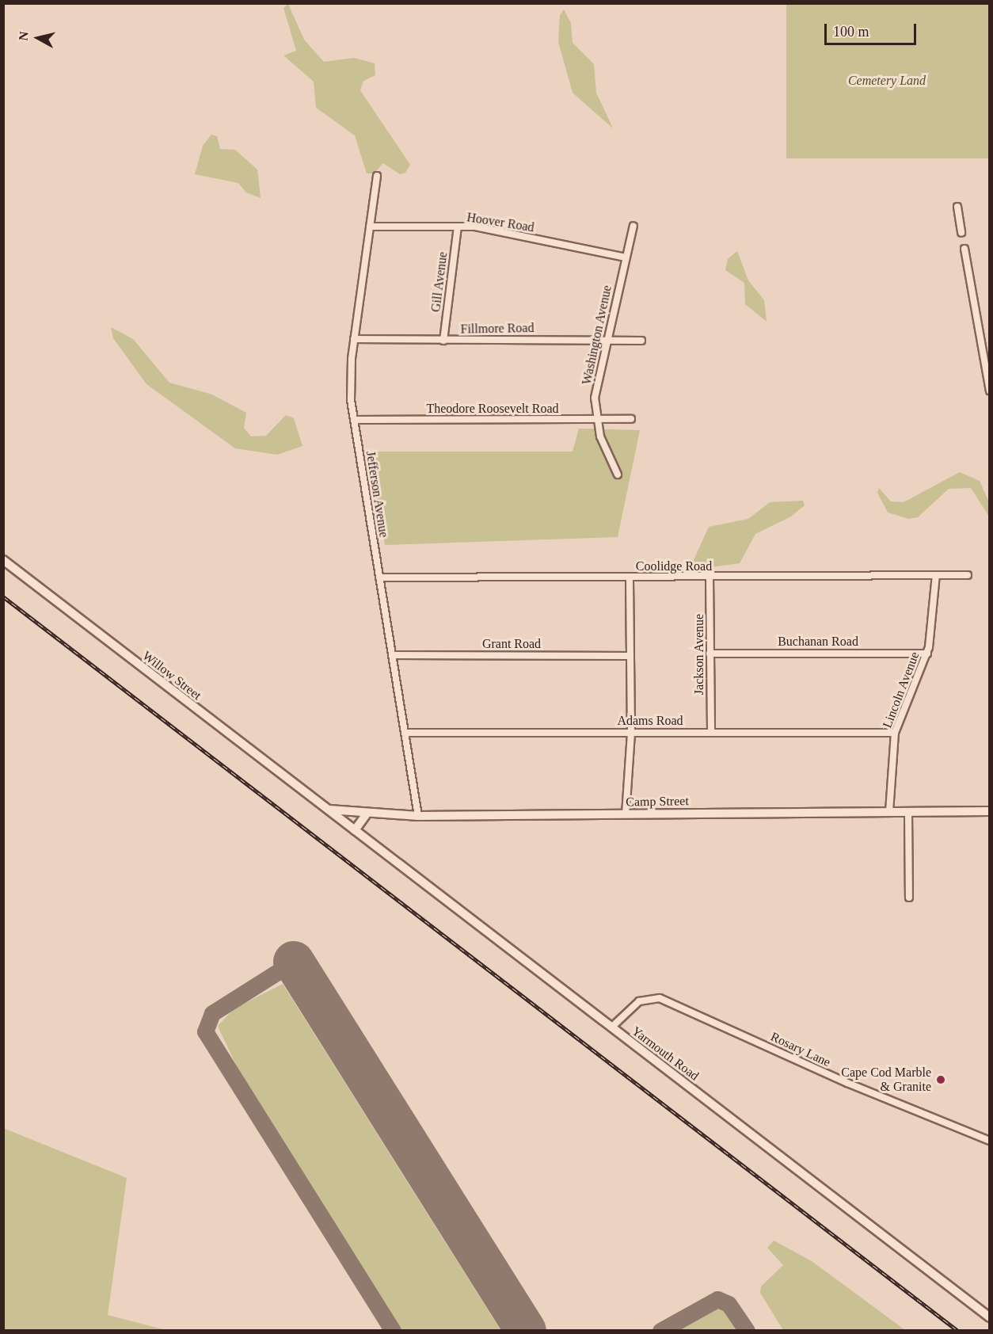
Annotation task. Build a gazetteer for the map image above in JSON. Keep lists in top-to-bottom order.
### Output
{
  "streets": {
    "main road": ["Willow Street", "Camp Street", "Yarmouth Road"],
    "street": [
      "Hoover Road",
      "Gill Avenue",
      "Fillmore Road",
      "Washington Avenue",
      "Theodore Roosevelt Road",
      "Jefferson Avenue",
      "Coolidge Road",
      "Buchanan Road",
      "Grant Road",
      "Jackson Avenue",
      "Lincoln Avenue",
      "Adams Road",
      "Rosary Lane"
    ]
  },
  "crossings": [
    ["Hoover Road", "Gill Avenue"],
    ["Hoover Road", "Washington Avenue"],
    ["Hoover Road", "Jefferson Avenue"],
    ["Gill Avenue", "Fillmore Road"],
    ["Fillmore Road", "Washington Avenue"],
    ["Fillmore Road", "Jefferson Avenue"],
    ["Washington Avenue", "Theodore Roosevelt Road"],
    ["Theodore Roosevelt Road", "Jefferson Avenue"],
    ["Jefferson Avenue", "Coolidge Road"],
    ["Jefferson Avenue", "Grant Road"],
    ["Jefferson Avenue", "Adams Road"],
    ["Jefferson Avenue", "Camp Street"],
    ["Coolidge Road", "Jackson Avenue"],
    ["Coolidge Road", "Lincoln Avenue"],
    ["Buchanan Road", "Jackson Avenue"],
    ["Buchanan Road", "Lincoln Avenue"],
    ["Jackson Avenue", "Adams Road"],
    ["Willow Street", "Camp Street"],
    ["Willow Street", "Yarmouth Road"],
    ["Lincoln Avenue", "Adams Road"],
    ["Lincoln Avenue", "Camp Street"],
    ["Camp Street", "Yarmouth Road"],
    ["Rosary Lane", "Yarmouth Road"]
  ],
  "parks": ["Cemetery Land"],
  "places": ["Cape Cod Marble & Granite"],
  "scale_bar": "100 m",
  "north": "left"
}
